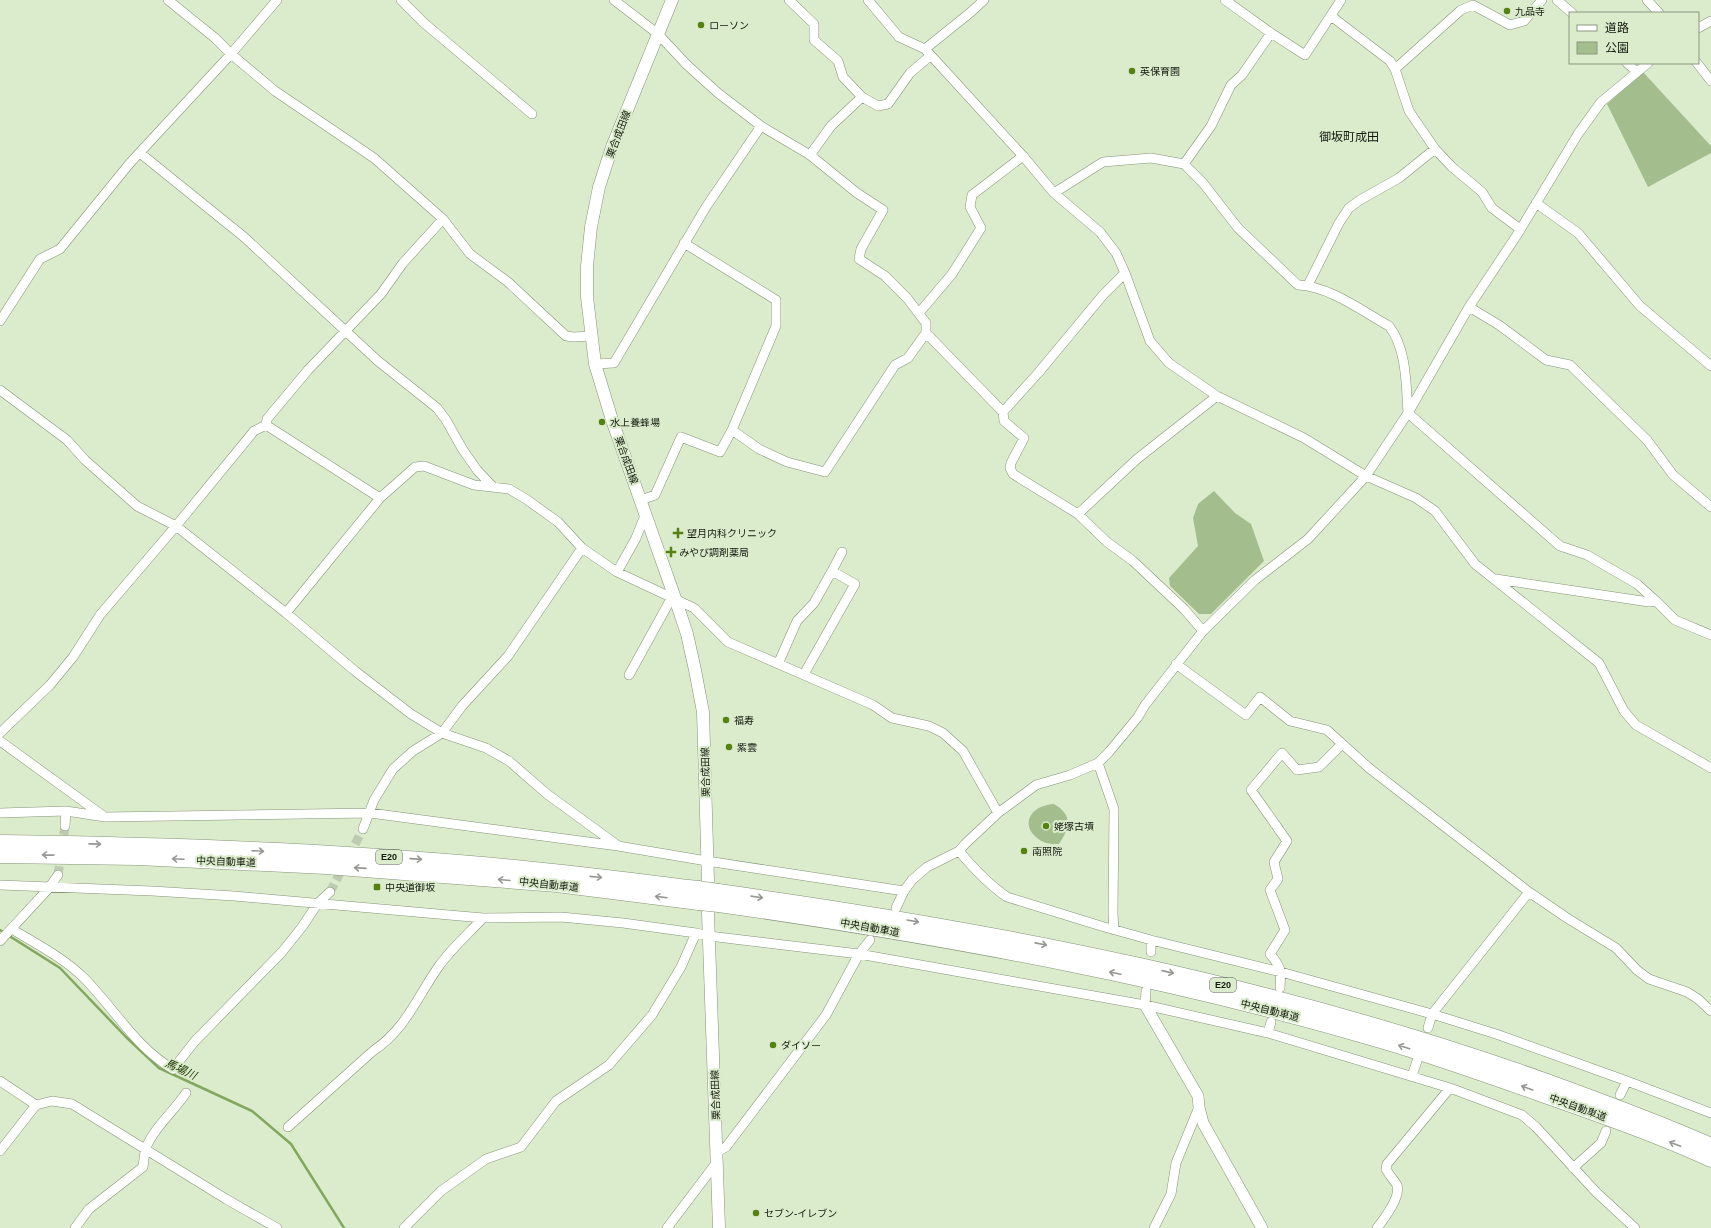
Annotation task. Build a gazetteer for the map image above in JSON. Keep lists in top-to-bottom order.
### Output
{
  "streets": {
    "highway": ["E20", "中央自動車道"],
    "main road": ["栗合成田線"]
  },
  "crossings": [
    ["栗合成田線", "中央自動車道"]
  ],
  "districts": ["御坂町成田"],
  "water": ["馬場川"],
  "places": {
    "other": [
      "九品寺",
      "ローソン",
      "英保育園",
      "水上養蜂場",
      "福寿",
      "紫雲",
      "姥塚古墳",
      "南照院",
      "ダイソー",
      "セブン-イレブン"
    ],
    "health": ["望月内科クリニック", "みやび調剤薬局"],
    "transit": ["中央道御坂"]
  },
  "legend": ["道路", "公園"]
}
